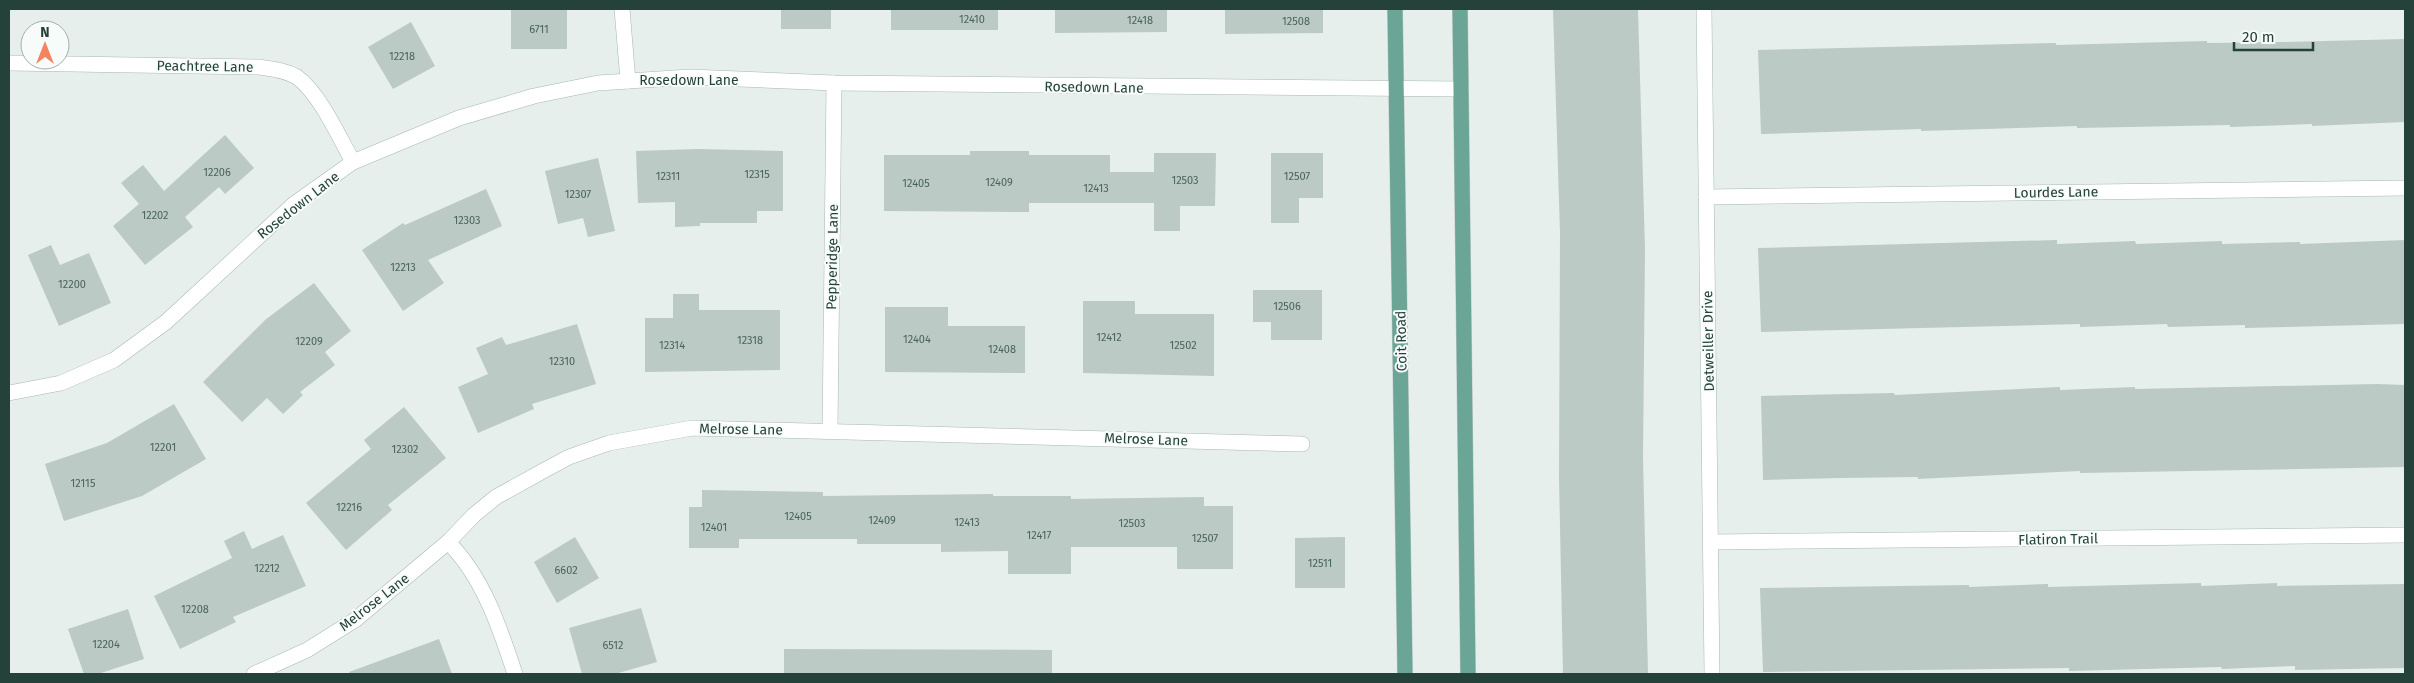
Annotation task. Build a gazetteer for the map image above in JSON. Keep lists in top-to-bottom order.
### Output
{
  "streets": {
    "main road": ["Coit Road"],
    "street": [
      "Peachtree Lane",
      "Rosedown Lane",
      "Lourdes Lane",
      "Pepperidge Lane",
      "Detweiller Drive",
      "Melrose Lane",
      "Flatiron Trail"
    ]
  },
  "crossings": [
    ["Peachtree Lane", "Rosedown Lane"],
    ["Rosedown Lane", "Pepperidge Lane"],
    ["Rosedown Lane", "Coit Road"],
    ["Lourdes Lane", "Detweiller Drive"],
    ["Pepperidge Lane", "Melrose Lane"],
    ["Detweiller Drive", "Flatiron Trail"]
  ],
  "house_numbers": [
    "12410",
    "12418",
    "12508",
    "6711",
    "12218",
    "12206",
    "12315",
    "12311",
    "12507",
    "12503",
    "12409",
    "12405",
    "12413",
    "12307",
    "12202",
    "12303",
    "12213",
    "12200",
    "12506",
    "12412",
    "12404",
    "12318",
    "12209",
    "12314",
    "12502",
    "12408",
    "12310",
    "12201",
    "12302",
    "12115",
    "12216",
    "12405",
    "12409",
    "12413",
    "12503",
    "12401",
    "12417",
    "12507",
    "12511",
    "12212",
    "6602",
    "12208",
    "12204",
    "6512"
  ],
  "scale_bar": "20 m",
  "north": "top"
}
